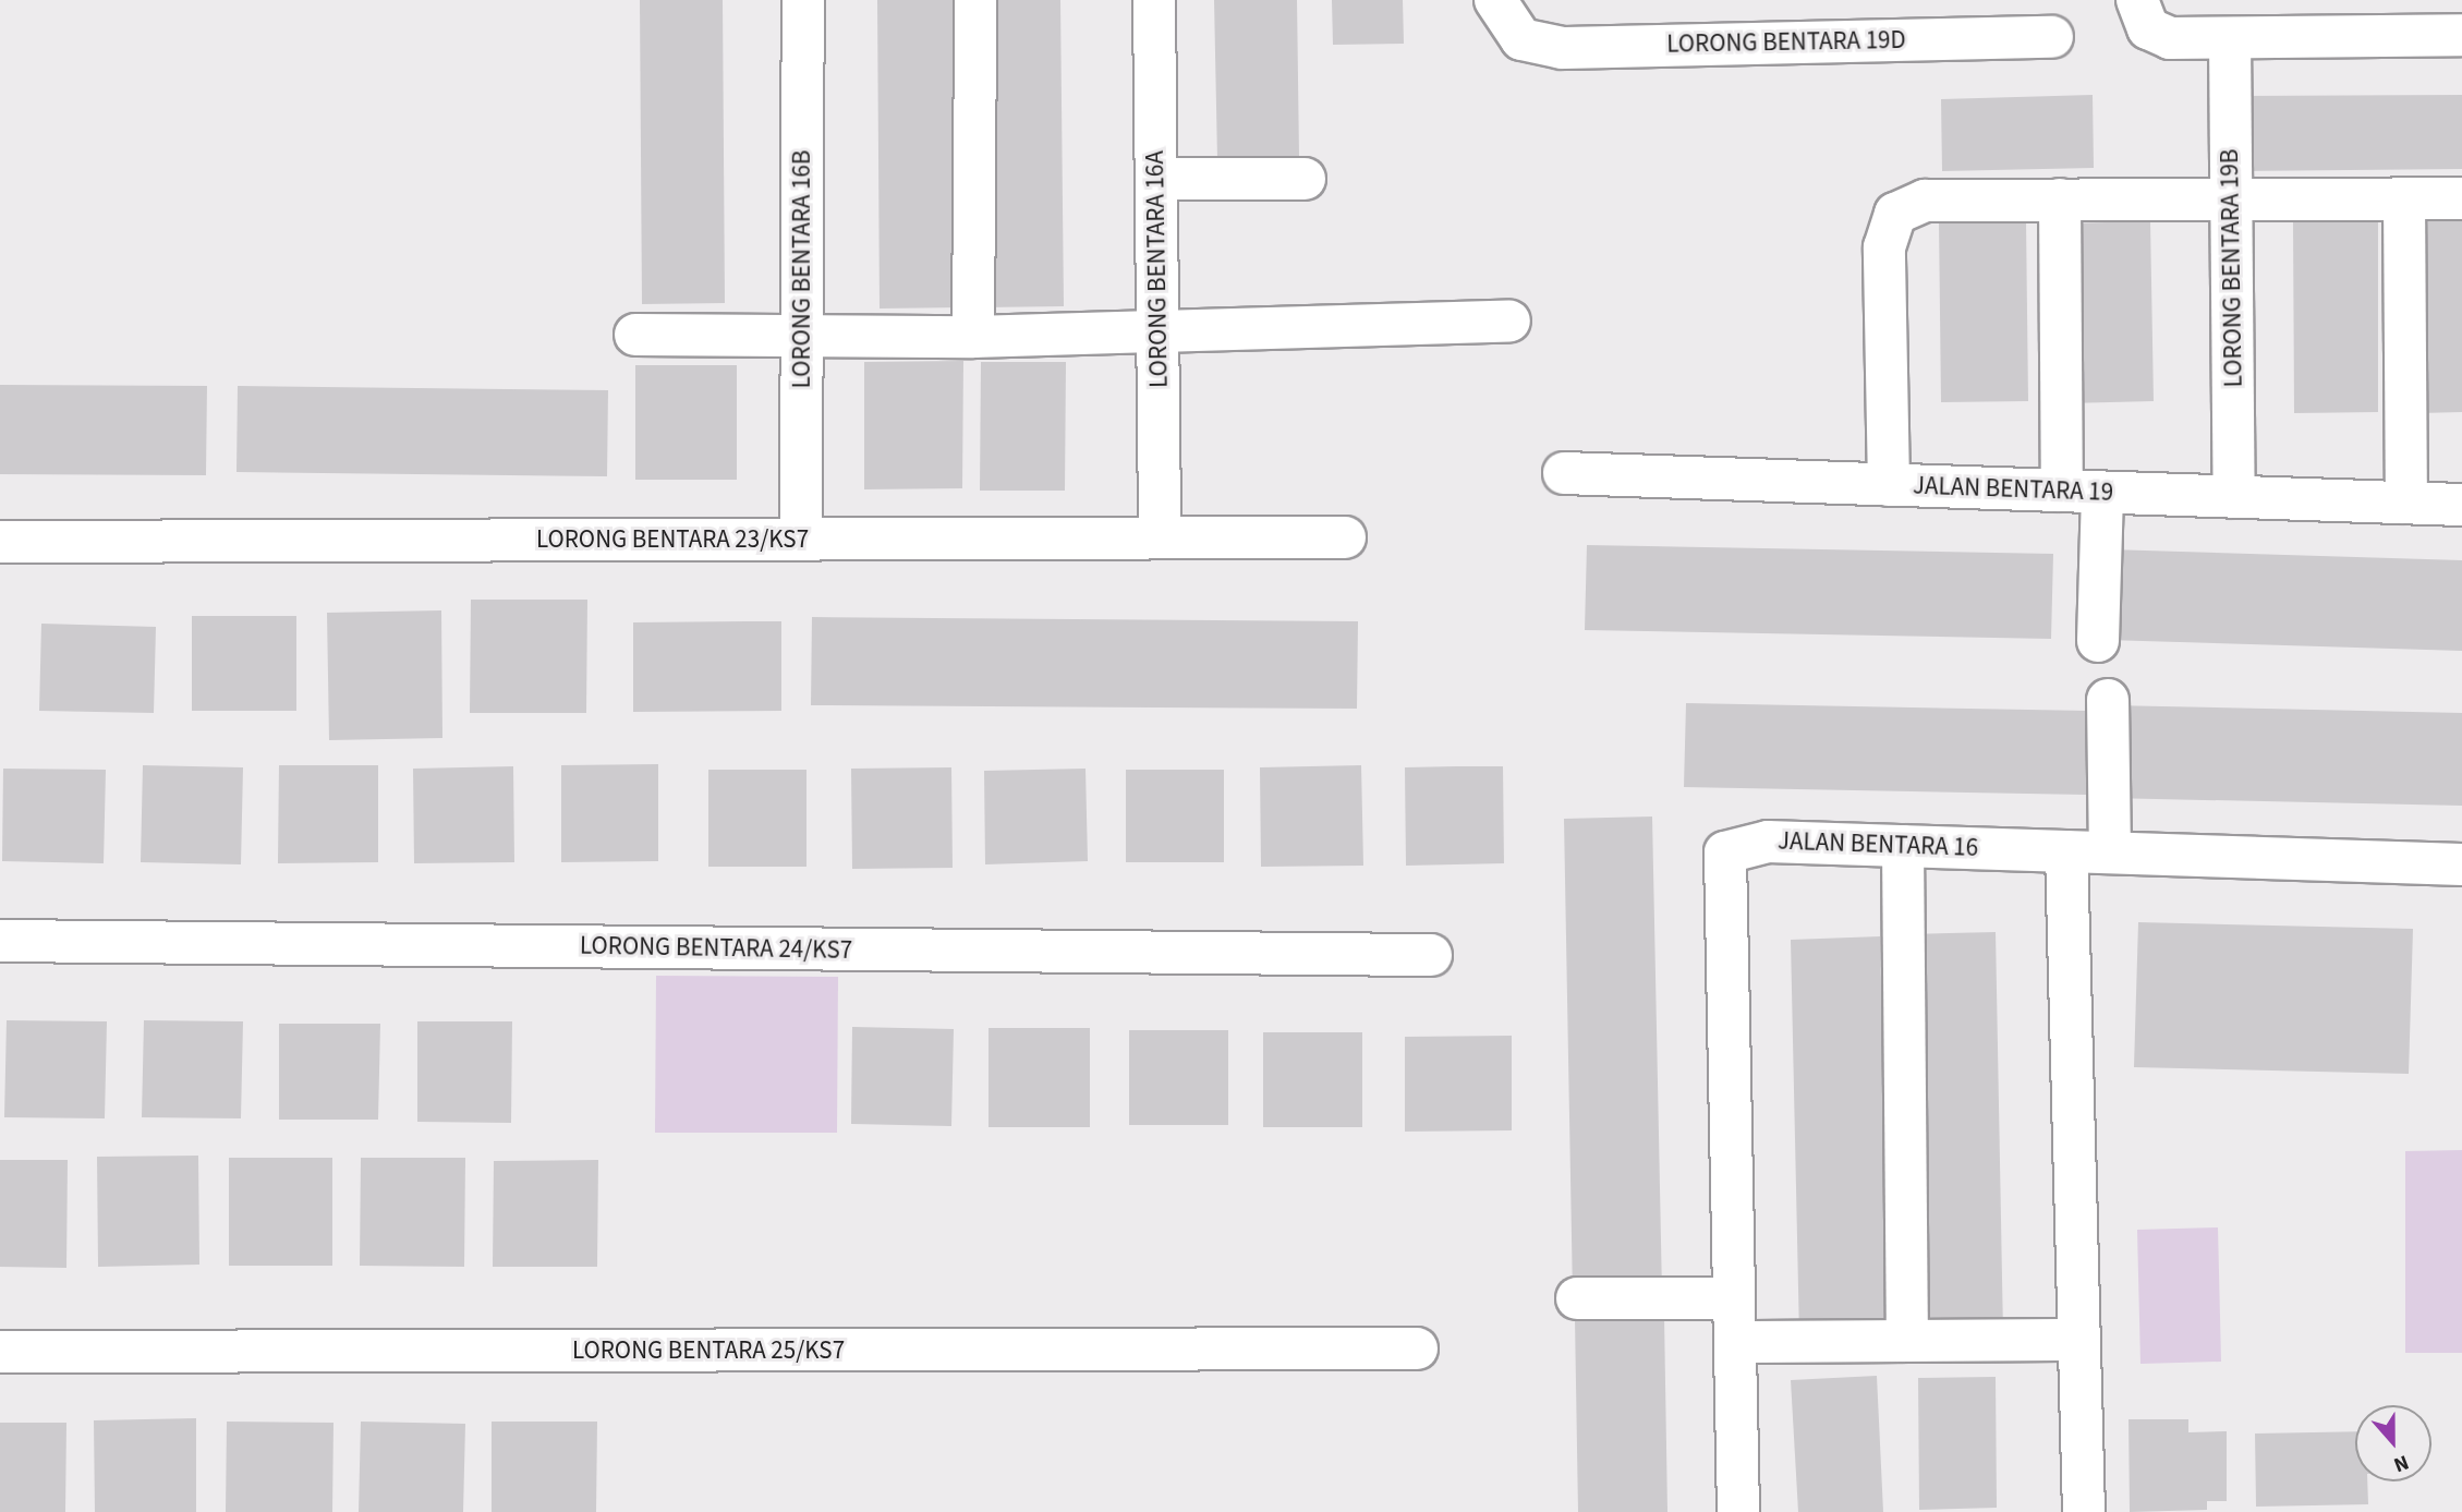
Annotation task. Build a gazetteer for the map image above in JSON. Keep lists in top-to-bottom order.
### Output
{
  "streets": {
    "street": [
      "LORONG BENTARA 19D",
      "LORONG BENTARA 19B",
      "LORONG BENTARA 16B",
      "LORONG BENTARA 16A",
      "JALAN BENTARA 19",
      "LORONG BENTARA 23/KS7",
      "JALAN BENTARA 16",
      "LORONG BENTARA 24/KS7",
      "LORONG BENTARA 25/KS7"
    ]
  },
  "crossings": [
    ["LORONG BENTARA 19B", "JALAN BENTARA 19"],
    ["LORONG BENTARA 16B", "LORONG BENTARA 23/KS7"],
    ["LORONG BENTARA 16A", "LORONG BENTARA 23/KS7"]
  ],
  "north": "bottom"
}
